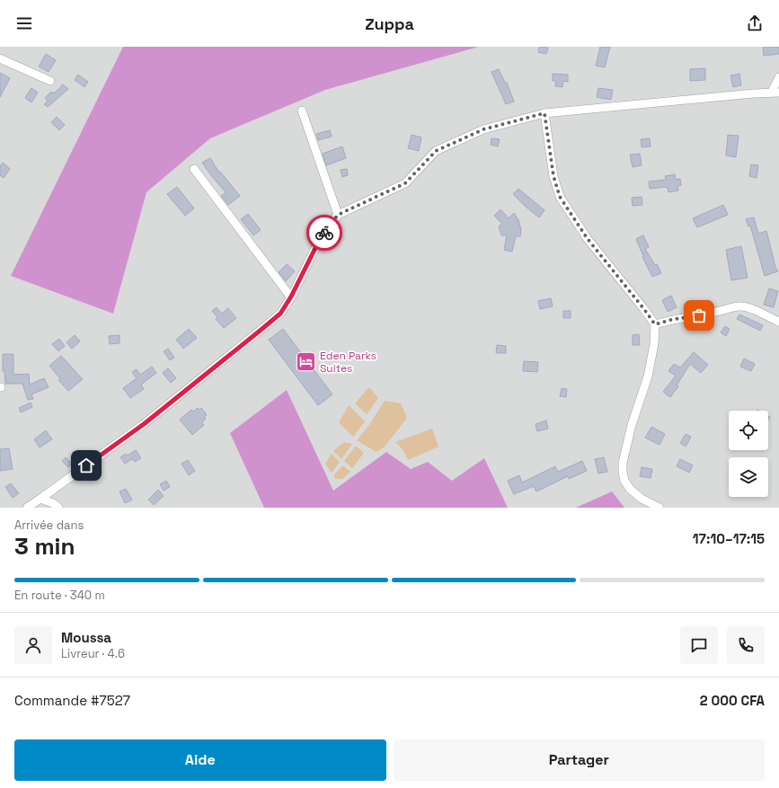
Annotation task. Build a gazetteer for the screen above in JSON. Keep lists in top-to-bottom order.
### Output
{
  "places": {
    "hotel": ["Eden Parks Suites"]
  },
  "page": {
    "header": "Zuppa",
    "heading": ["3 min", "Arrivée dans", "17:10–17:15"],
    "panel": [
      "Moussa",
      "Livreur · 4.6",
      "Commande #7527",
      "2 000 CFA"
    ],
    "bar": "En route · 340 m",
    "buttons": ["Aide", "Partager"]
  }
}
